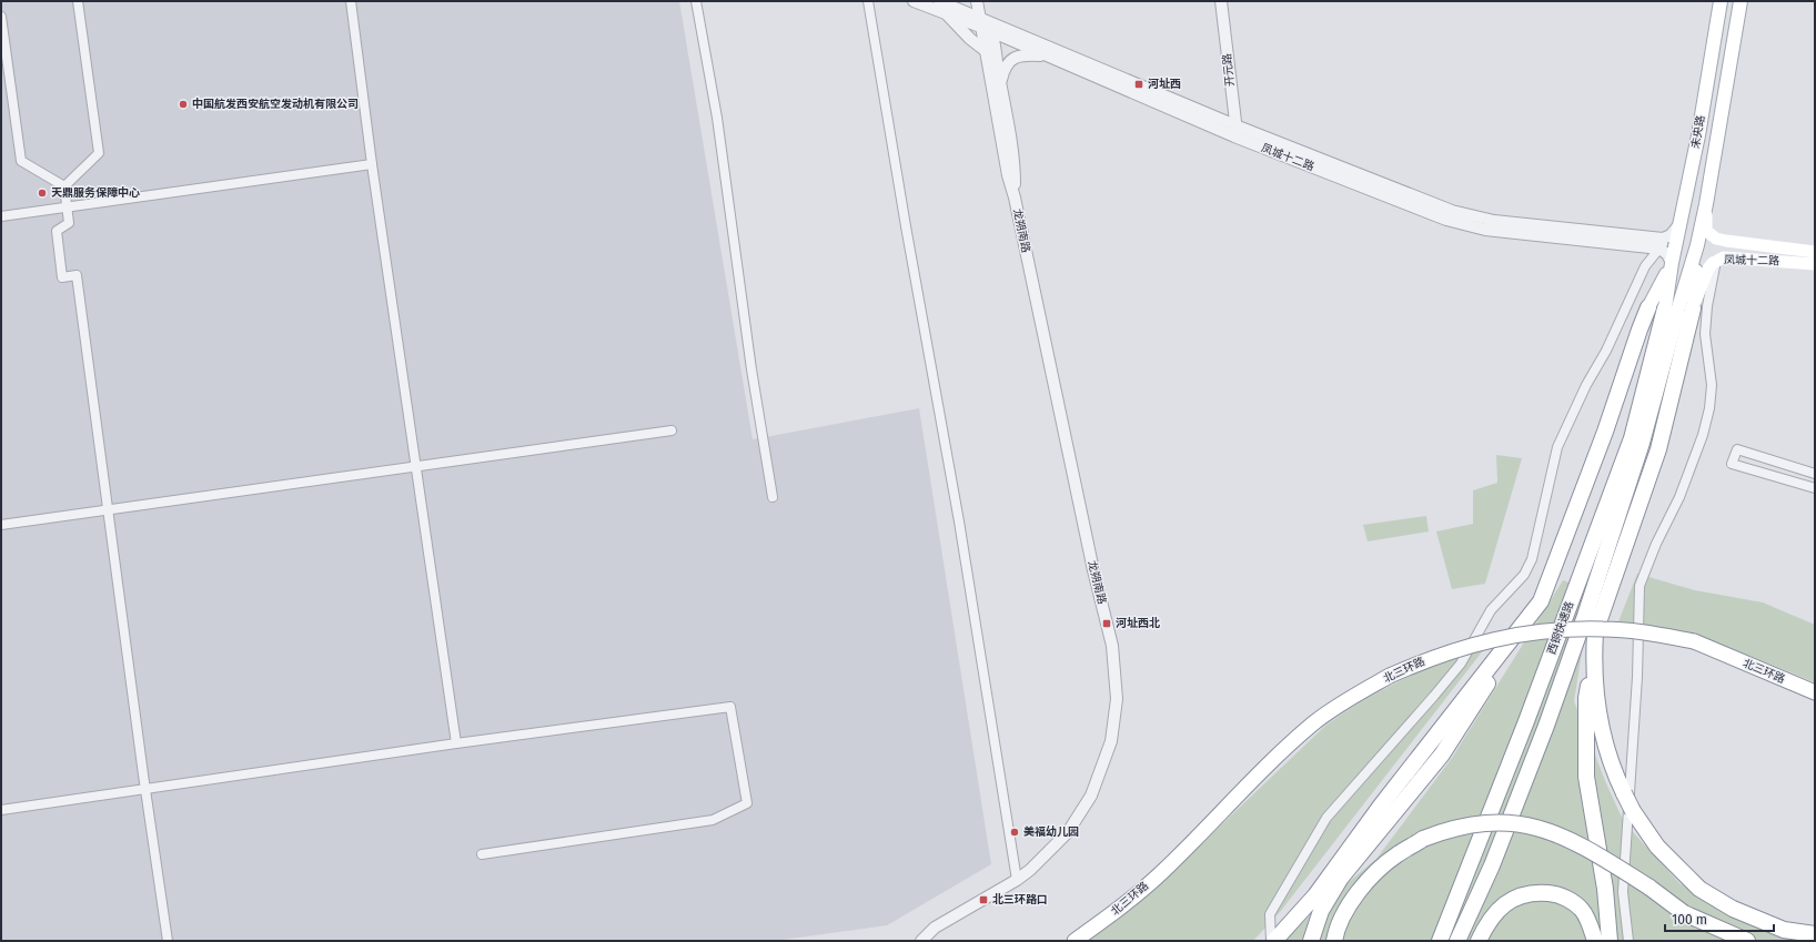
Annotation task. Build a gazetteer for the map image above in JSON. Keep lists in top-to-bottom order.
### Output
{
  "streets": {
    "highway": ["西铜快速路", "北三环路"],
    "main road": ["未央路", "凤城十二路"],
    "street": ["开元路", "龙朔南路"]
  },
  "crossings": [
    ["开元路", "凤城十二路"],
    ["未央路", "凤城十二路"],
    ["未央路", "西铜快速路"],
    ["凤城十二路", "龙朔南路"]
  ],
  "places": {
    "transit": ["河址西", "河址西北", "北三环路口"],
    "other": ["中国航发西安航空发动机有限公司", "天鼎服务保障中心", "美福幼儿园"]
  },
  "scale_bar": "100 m"
}
